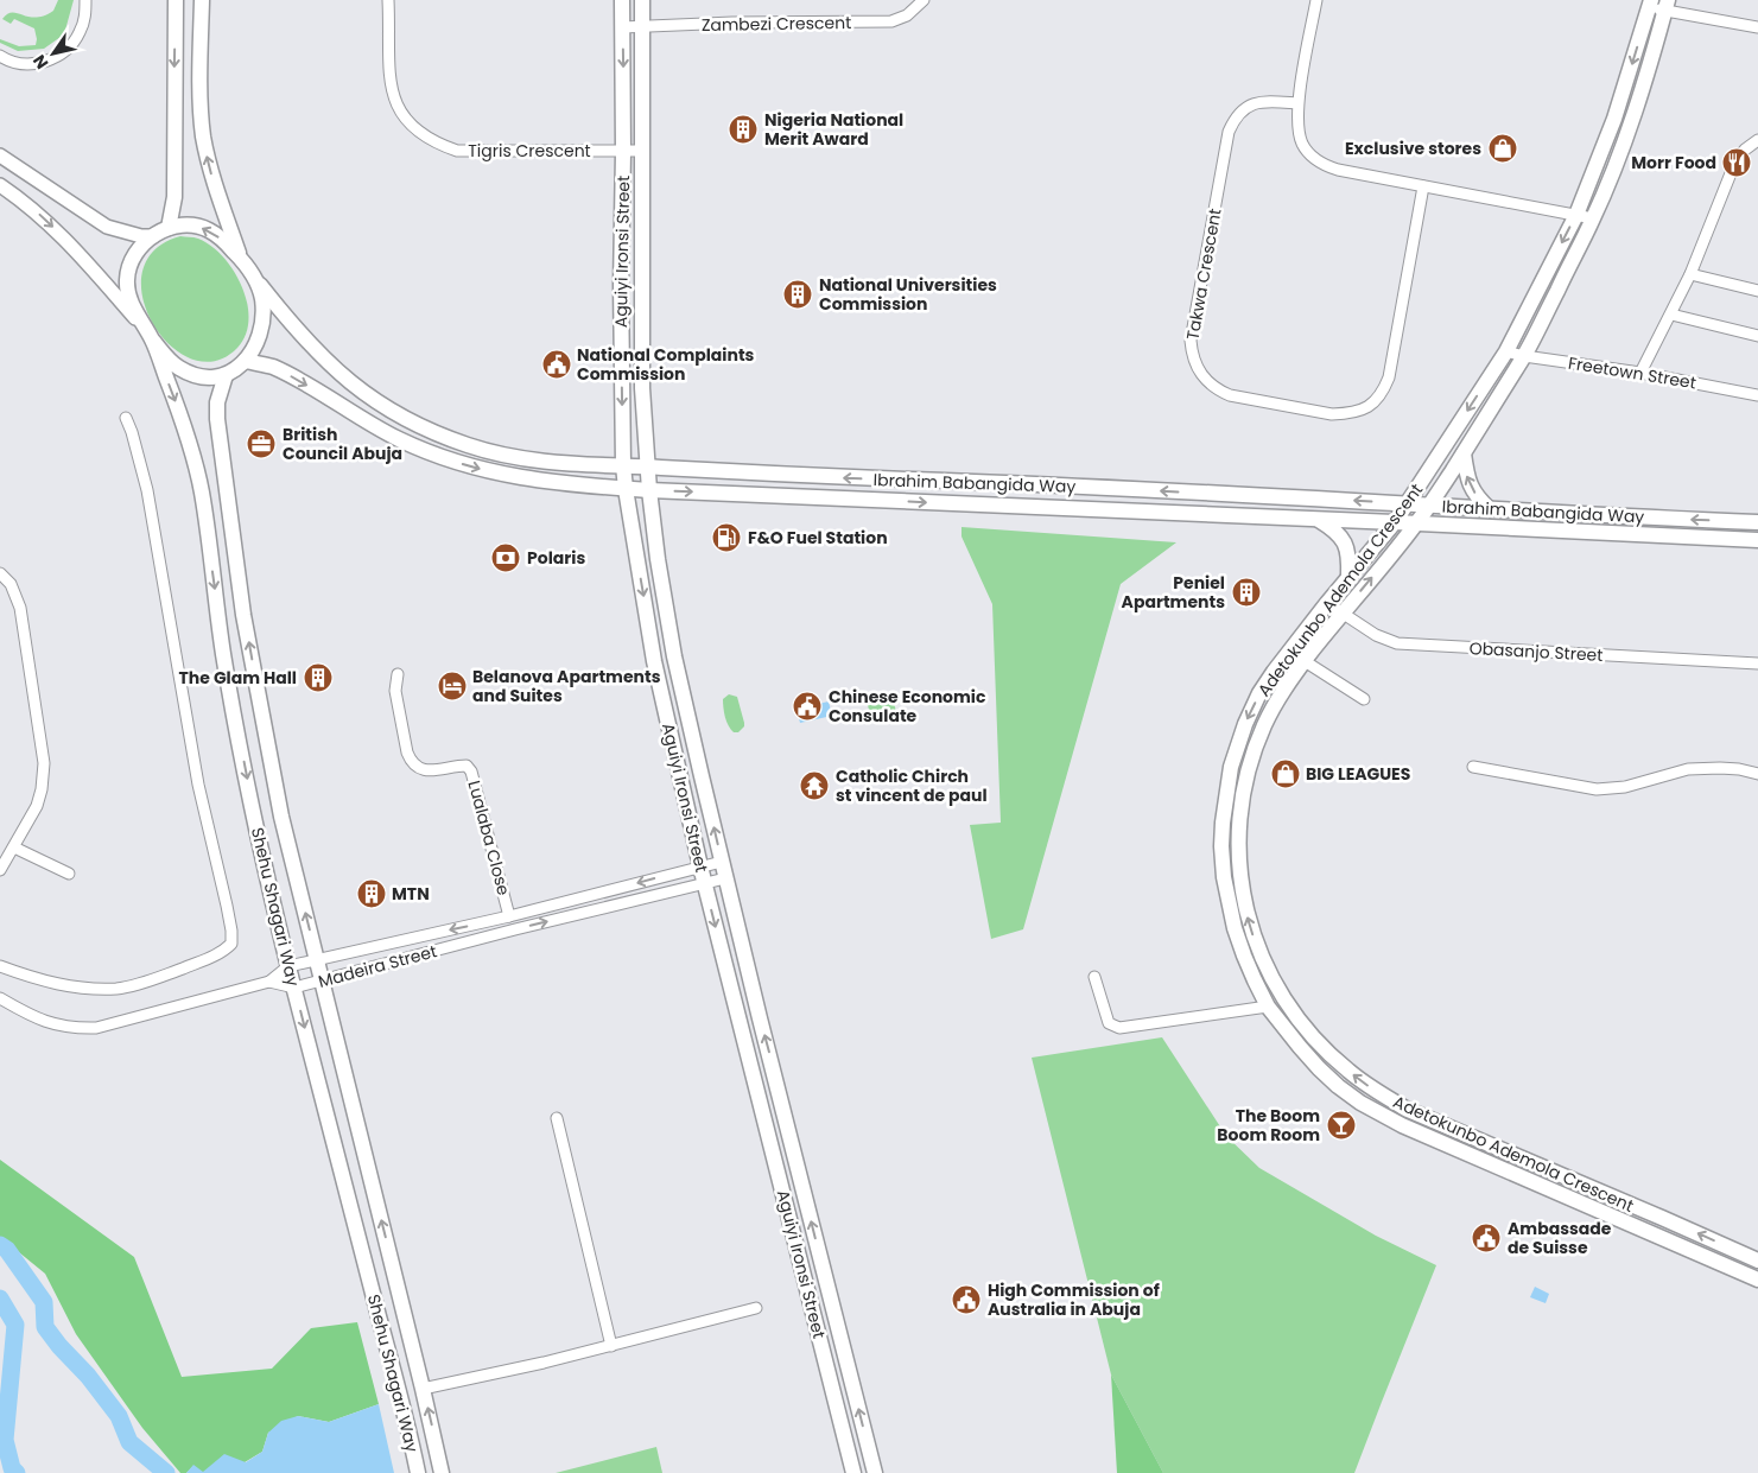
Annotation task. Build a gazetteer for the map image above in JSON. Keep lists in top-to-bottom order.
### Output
{
  "streets": {
    "main road": [
      "Aguiyi Ironsi Street",
      "Ibrahim Babangida Way",
      "Adetokunbo Ademola Crescent",
      "Shehu Shagari Way"
    ],
    "street": [
      "Zambezi Crescent",
      "Tigris Crescent",
      "Takwa Crescent",
      "Freetown Street",
      "Obasanjo Street",
      "Lualaba Close",
      "Madeira Street"
    ]
  },
  "crossings": [
    ["Zambezi Crescent", "Aguiyi Ironsi Street"],
    ["Tigris Crescent", "Aguiyi Ironsi Street"],
    ["Aguiyi Ironsi Street", "Ibrahim Babangida Way"],
    ["Aguiyi Ironsi Street", "Madeira Street"],
    ["Freetown Street", "Adetokunbo Ademola Crescent"],
    ["Ibrahim Babangida Way", "Adetokunbo Ademola Crescent"],
    ["Ibrahim Babangida Way", "Shehu Shagari Way"],
    ["Adetokunbo Ademola Crescent", "Obasanjo Street"],
    ["Shehu Shagari Way", "Madeira Street"]
  ],
  "places": {
    "building": [
      "Nigeria National Merit Award",
      "National Universities Commission",
      "Peniel Apartments",
      "The Glam Hall",
      "MTN"
    ],
    "shop": ["Exclusive stores", "BIG LEAGUES"],
    "restaurant": ["Morr Food"],
    "public building": [
      "National Complaints Commission",
      "Chinese Economic Consulate",
      "Ambassade de Suisse",
      "High Commission of Australia in Abuja"
    ],
    "office": ["British Council Abuja"],
    "fuel station": ["F&O Fuel Station"],
    "bank": ["Polaris"],
    "hotel": ["Belanova Apartments and Suites"],
    "temple": ["Catholic Chirch st vincent de paul"],
    "bar": ["The Boom Boom Room"]
  },
  "north": "bottom left"
}
